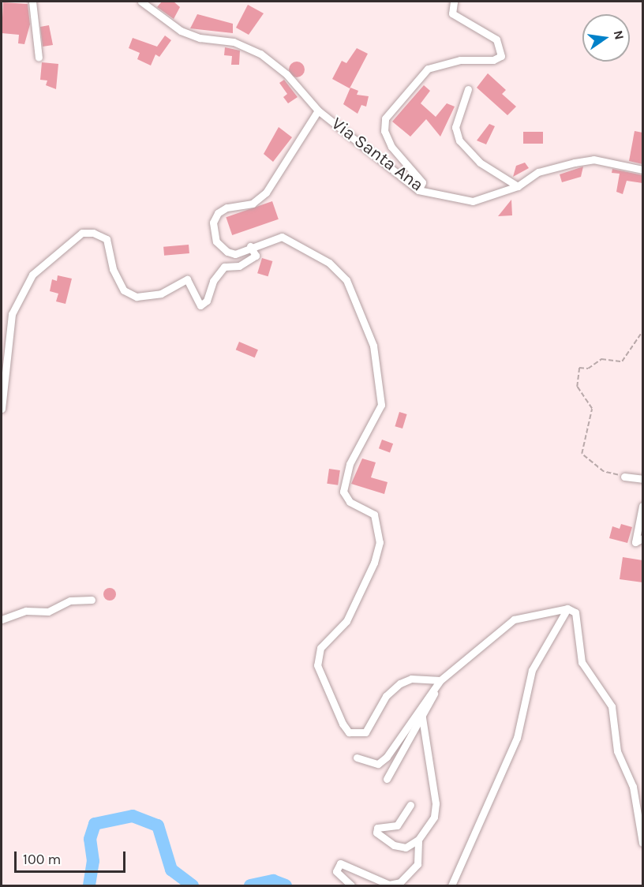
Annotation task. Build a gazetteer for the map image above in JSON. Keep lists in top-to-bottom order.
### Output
{
  "streets": {
    "street": ["Via Santa Ana"]
  },
  "scale_bar": "100 m",
  "north": "right"
}
